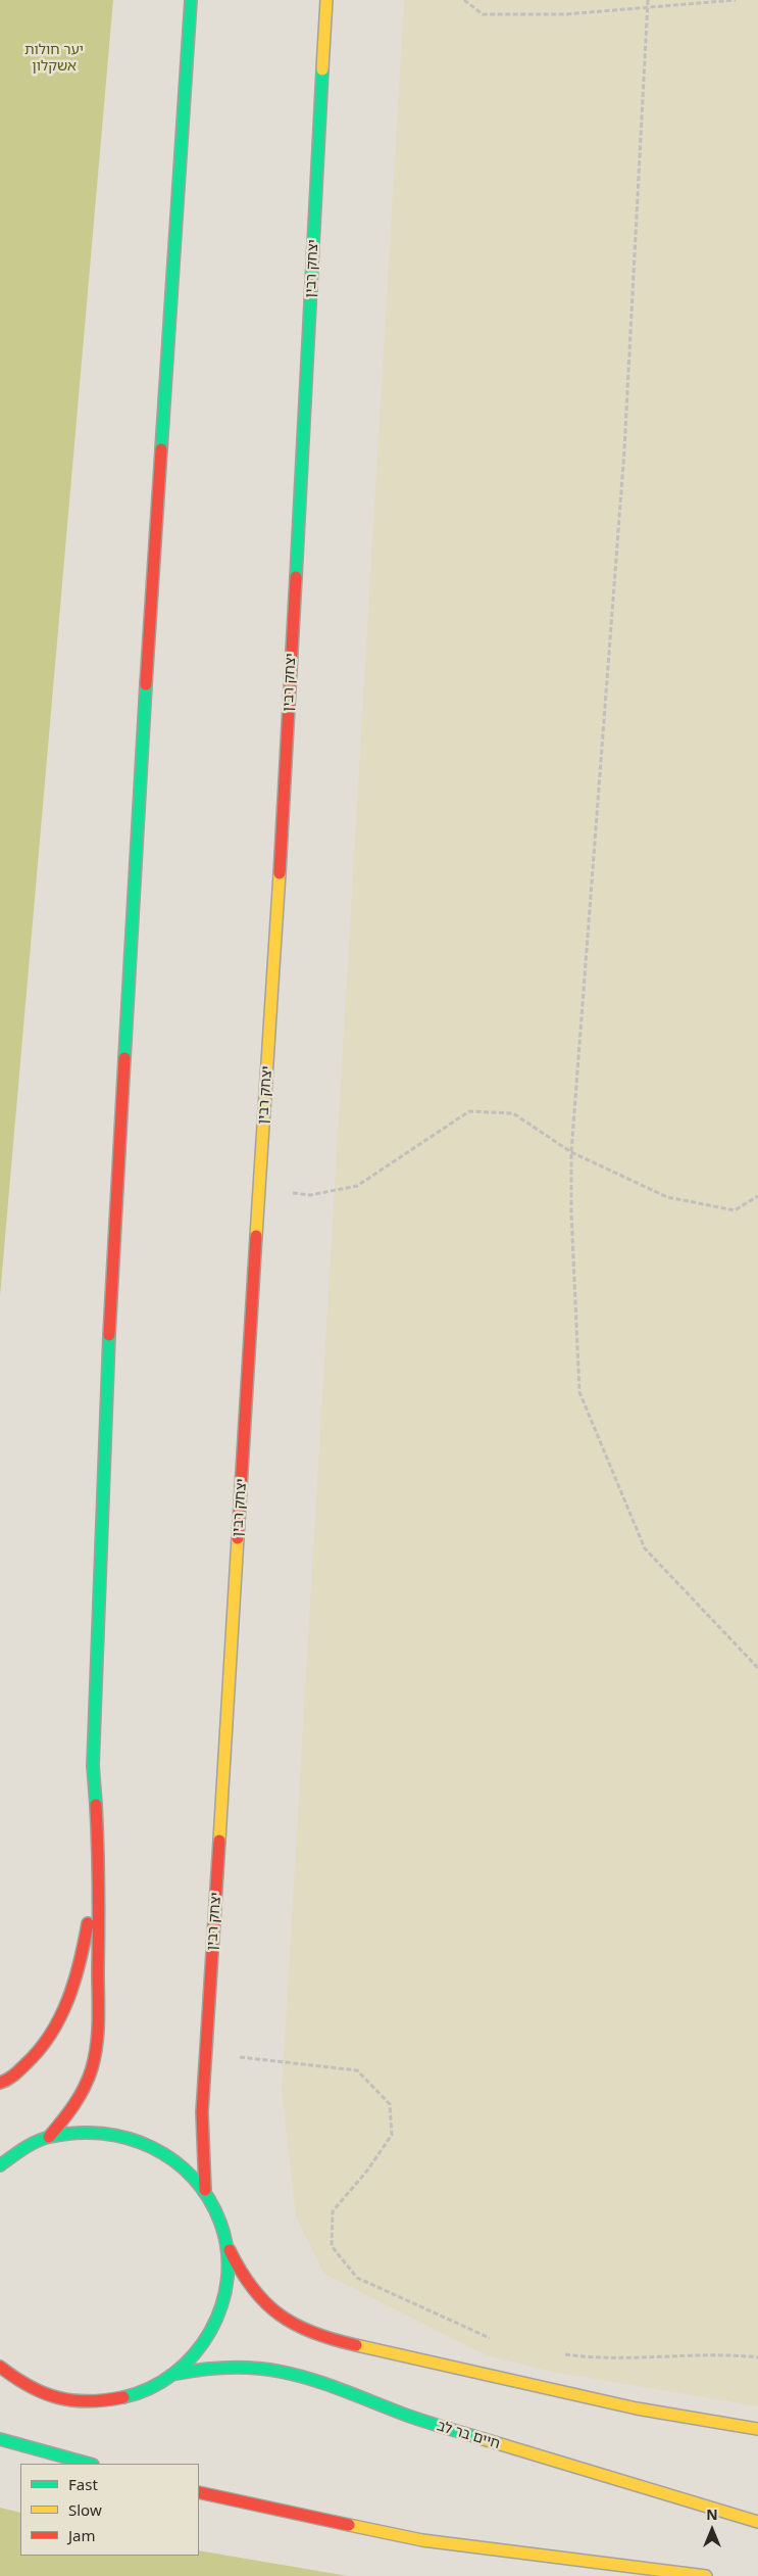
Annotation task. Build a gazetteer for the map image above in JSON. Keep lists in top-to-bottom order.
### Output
{
  "streets": {
    "main road": ["יצחק רבין", "חיים בר לב"]
  },
  "parks": ["יער חולות אשקלון"],
  "legend": ["Fast", "Slow", "Jam"],
  "north": "top"
}
